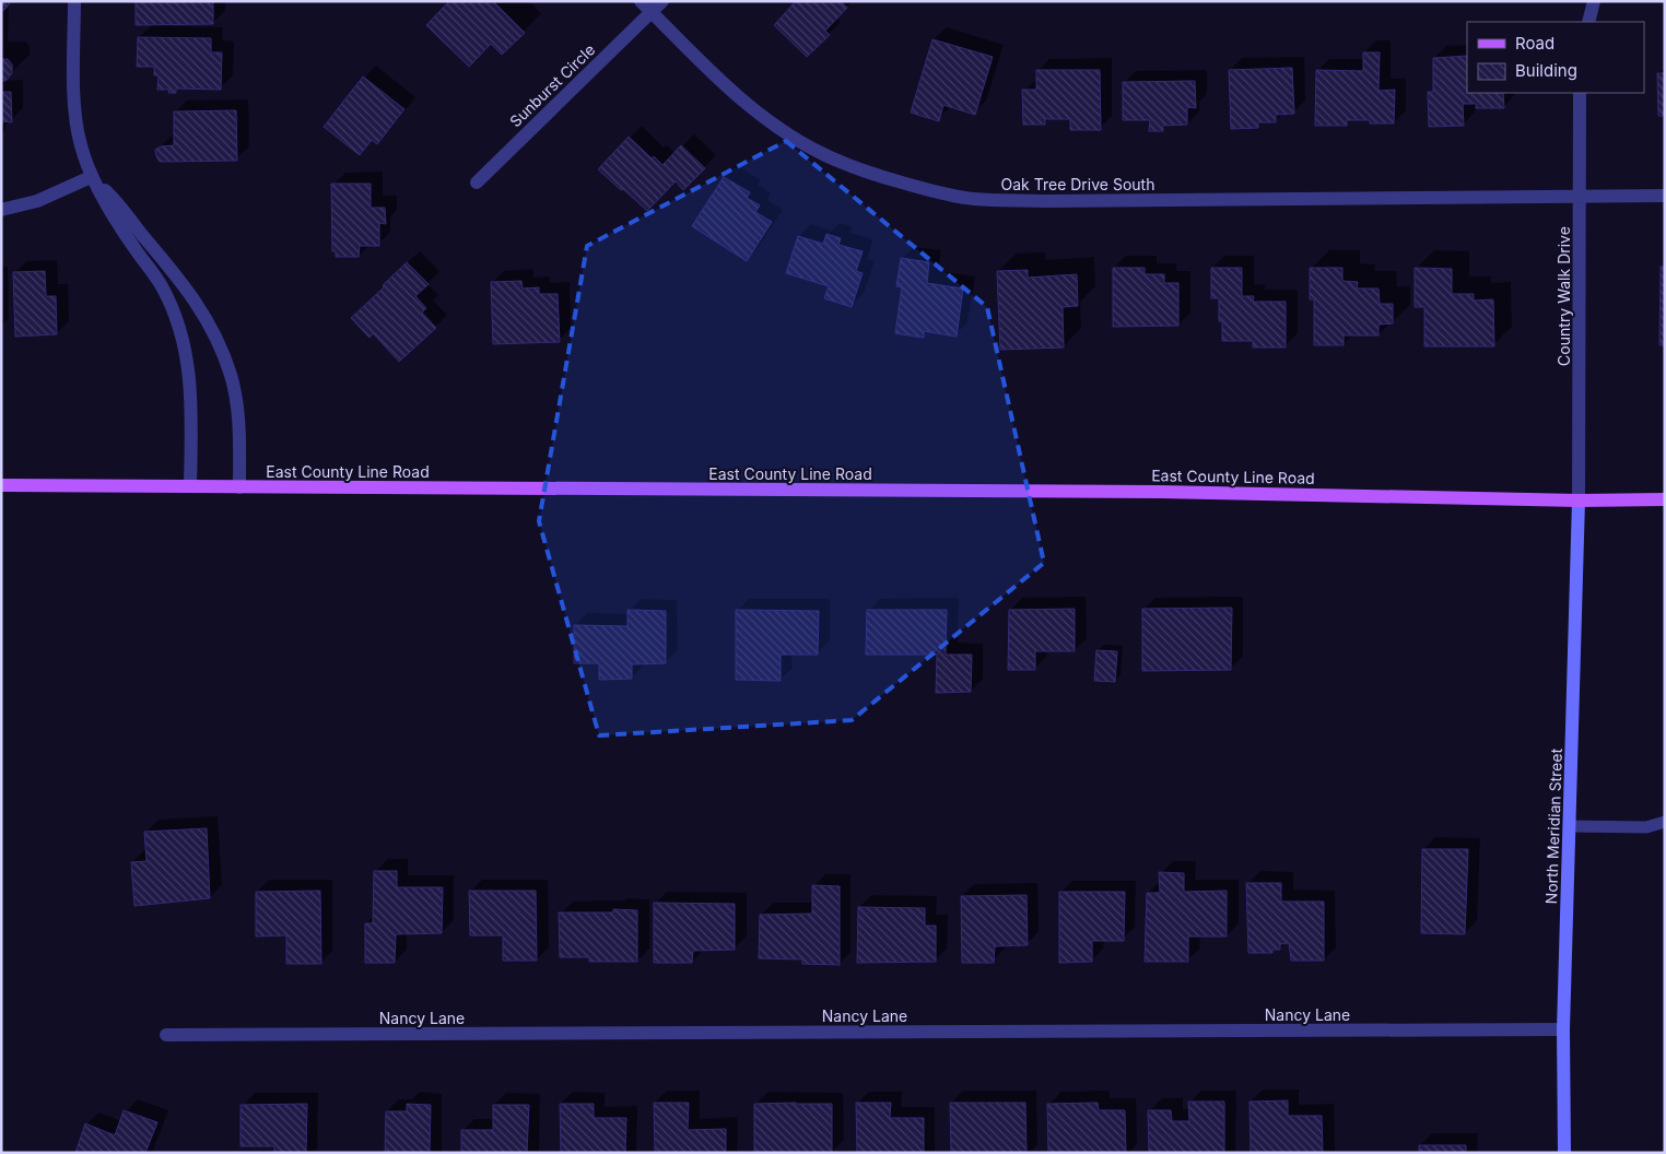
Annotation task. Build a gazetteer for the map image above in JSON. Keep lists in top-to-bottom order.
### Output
{
  "streets": {
    "main road": ["East County Line Road", "North Meridian Street"],
    "street": [
      "Sunburst Circle",
      "Oak Tree Drive South",
      "Country Walk Drive",
      "Nancy Lane"
    ]
  },
  "crossings": [
    ["Sunburst Circle", "Oak Tree Drive South"],
    ["Oak Tree Drive South", "Country Walk Drive"],
    ["Country Walk Drive", "East County Line Road"],
    ["Country Walk Drive", "North Meridian Street"],
    ["East County Line Road", "North Meridian Street"],
    ["North Meridian Street", "Nancy Lane"]
  ],
  "legend": ["Road", "Building"]
}
